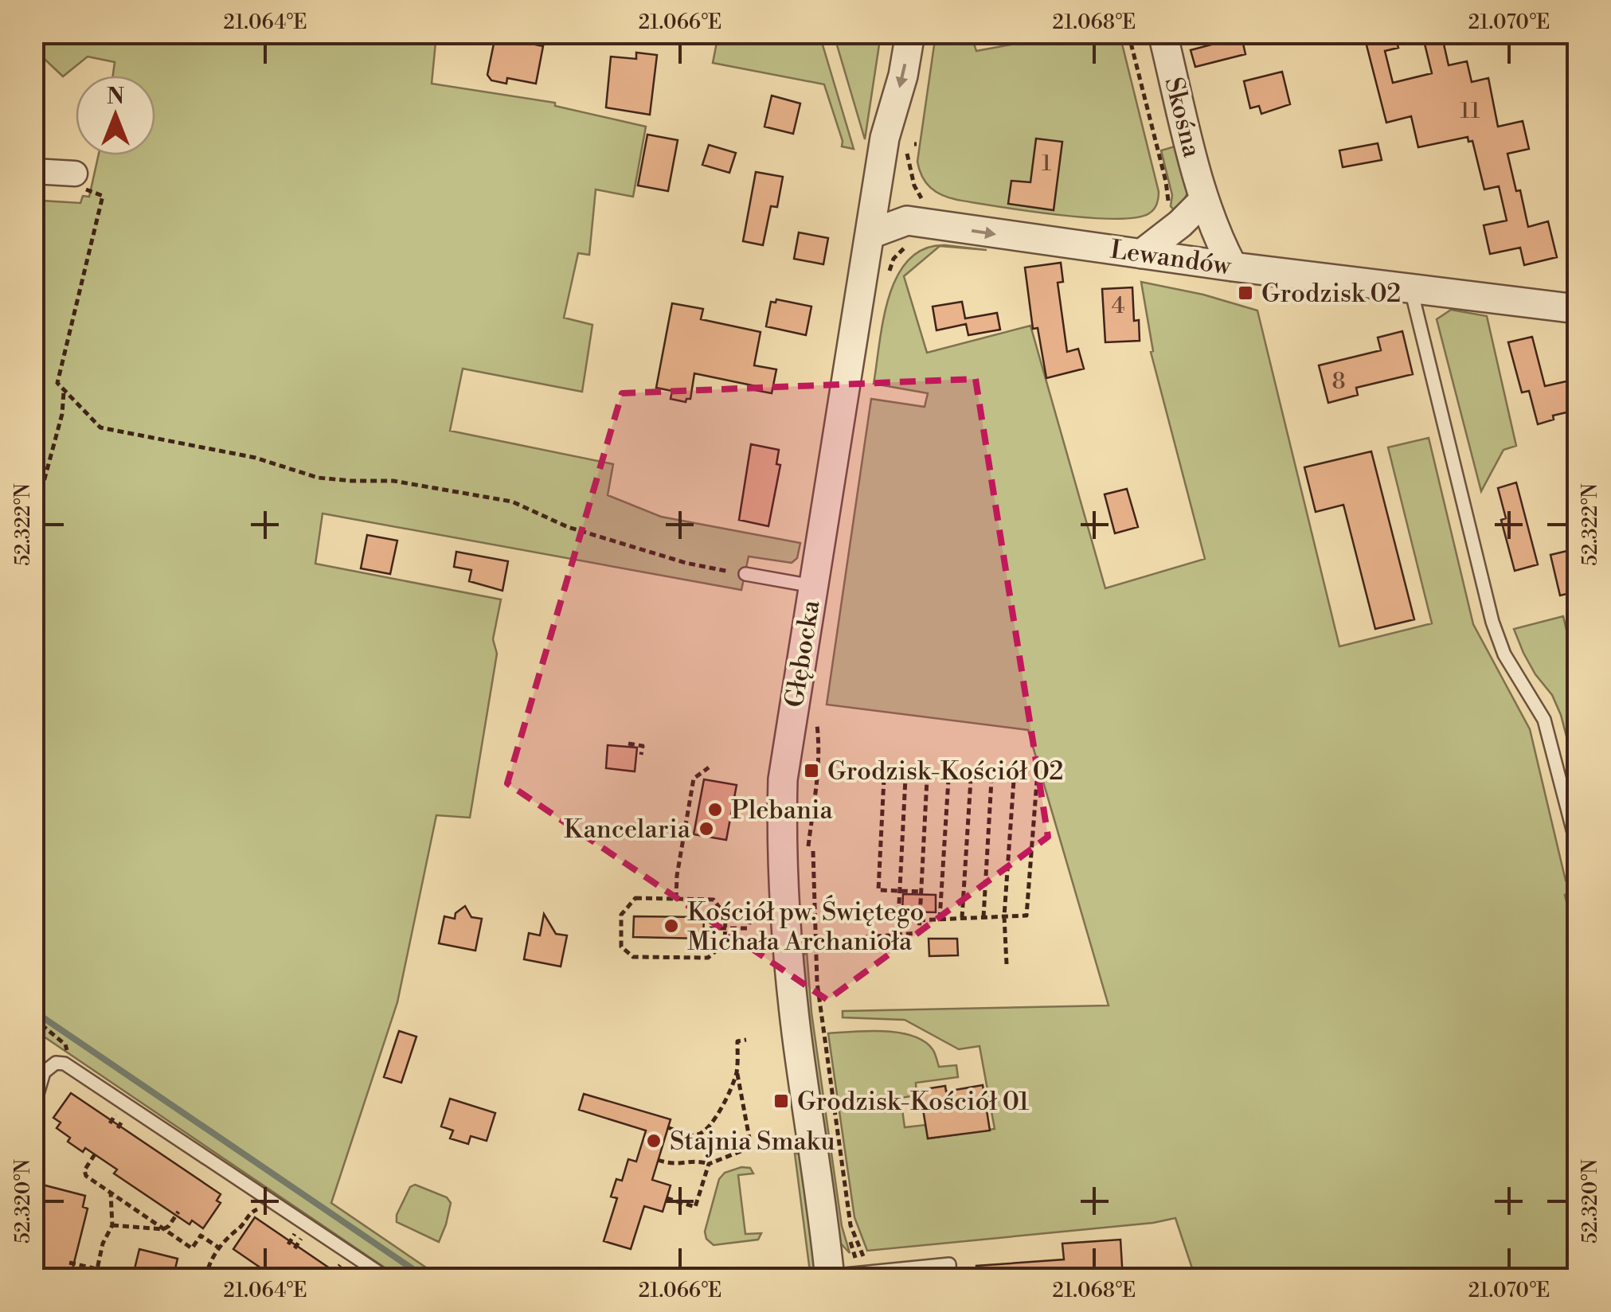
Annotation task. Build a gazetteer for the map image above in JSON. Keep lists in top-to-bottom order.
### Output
{
  "streets": {
    "street": ["Skośna", "Lewandów", "Głębocka"]
  },
  "crossings": [
    ["Skośna", "Lewandów"],
    ["Lewandów", "Głębocka"]
  ],
  "places": {
    "transit": ["Grodzisk 02", "Grodzisk-Kościół 02", "Grodzisk-Kościół 01"],
    "other": [
      "Plebania",
      "Kancelaria",
      "Kościół pw. Świętego Michała Archanioła",
      "Stajnia Smaku"
    ]
  },
  "house_numbers": [
    "11",
    "1",
    "4",
    "8"
  ],
  "north": "top",
  "coordinates": [
    "21.064°E",
    "21.066°E",
    "21.068°E",
    "21.070°E",
    "52.322°N",
    "52.320°N"
  ]
}
